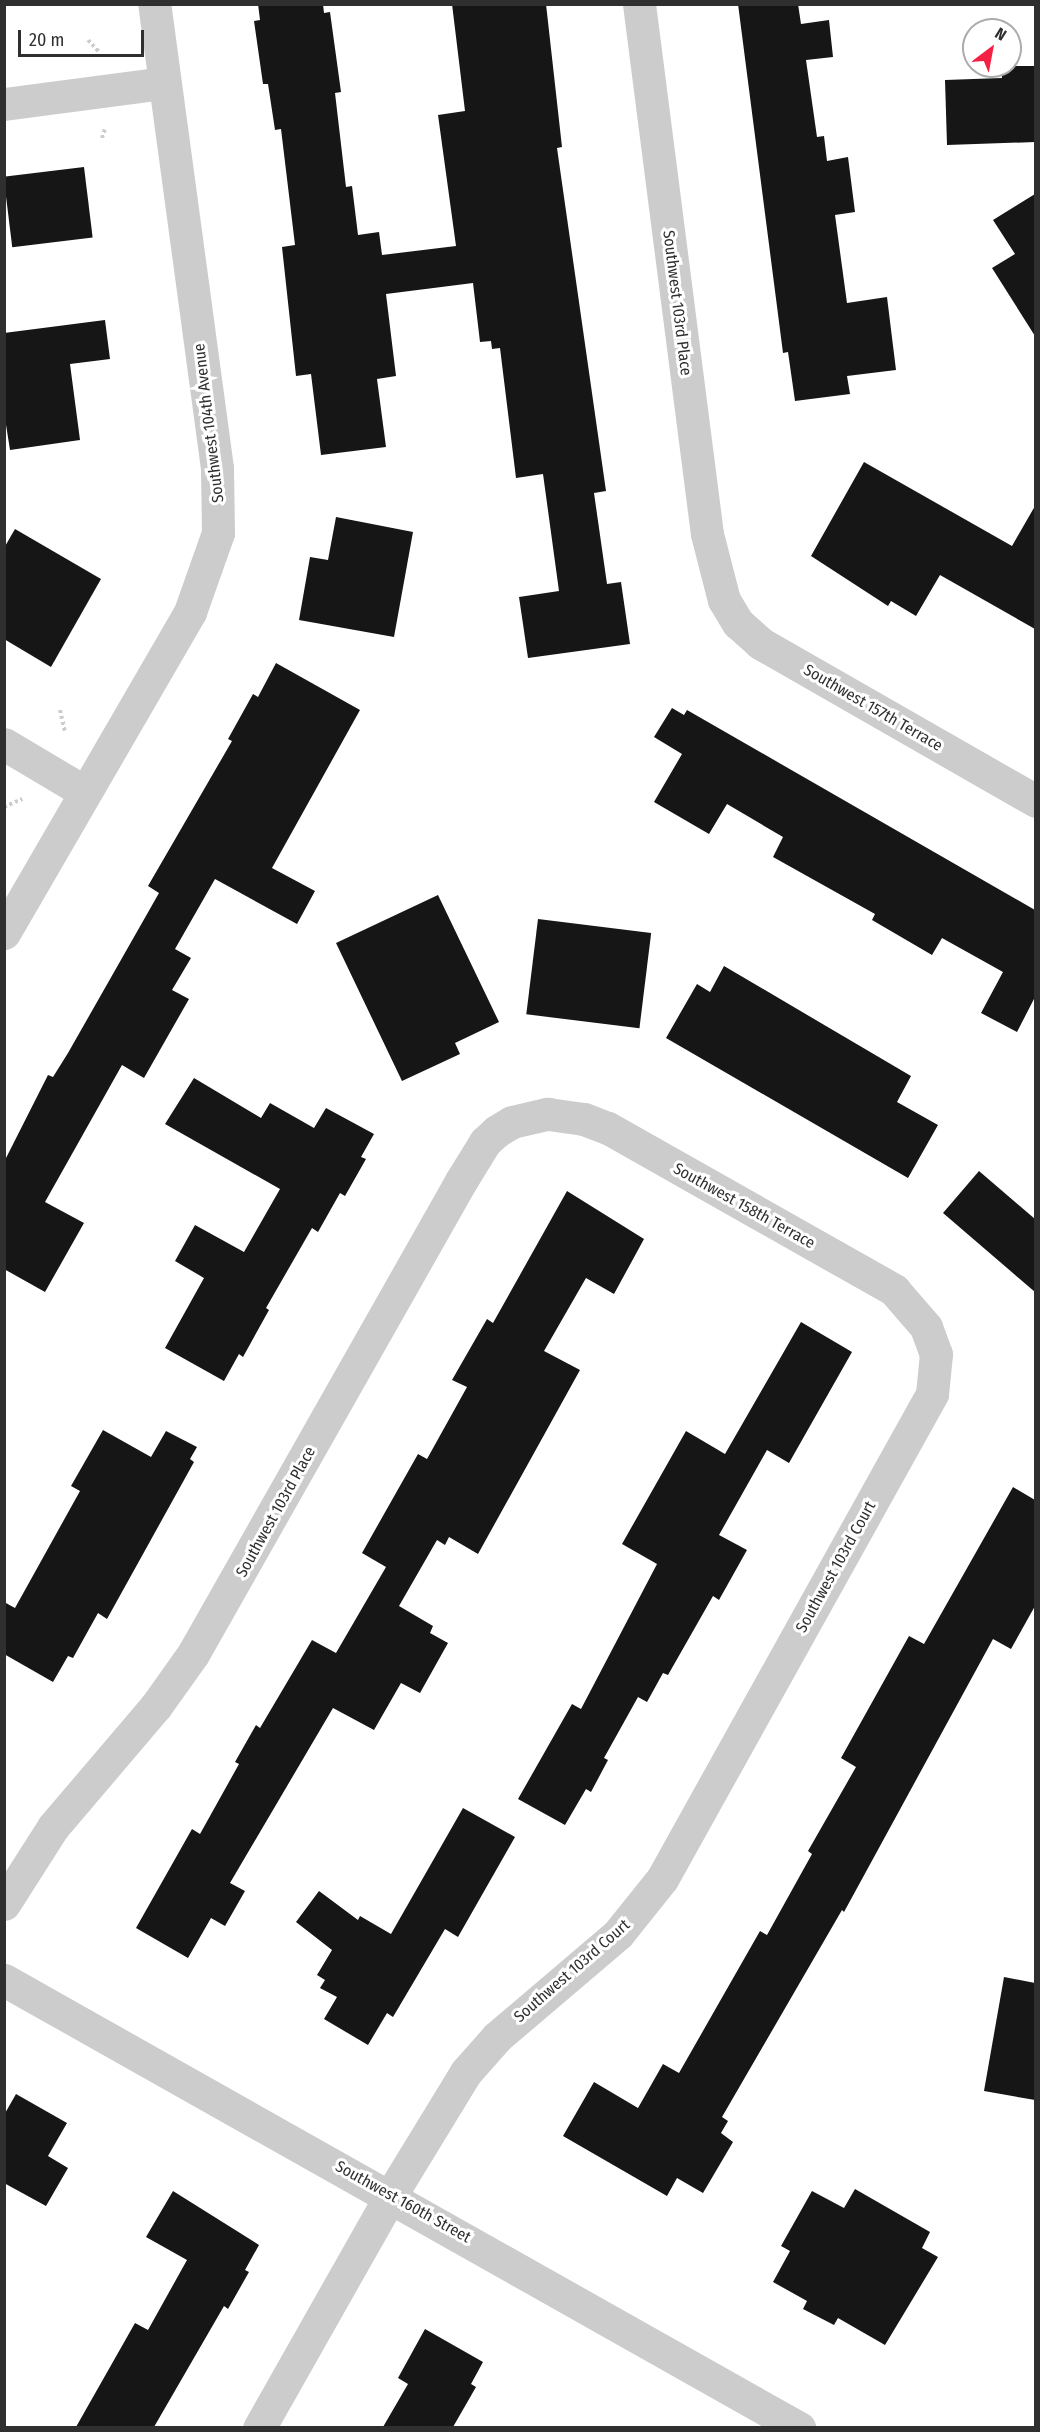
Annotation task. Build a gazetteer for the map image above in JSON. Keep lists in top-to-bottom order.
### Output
{
  "streets": {
    "street": [
      "Southwest 103rd Place",
      "Southwest 104th Avenue",
      "Southwest 157th Terrace",
      "Southwest 158th Terrace",
      "Southwest 103rd Court",
      "Southwest 160th Street"
    ]
  },
  "crossings": [
    ["Southwest 103rd Place", "Southwest 157th Terrace"],
    ["Southwest 103rd Place", "Southwest 158th Terrace"],
    ["Southwest 158th Terrace", "Southwest 103rd Court"],
    ["Southwest 103rd Court", "Southwest 160th Street"]
  ],
  "scale_bar": "20 m",
  "north": "top right"
}
